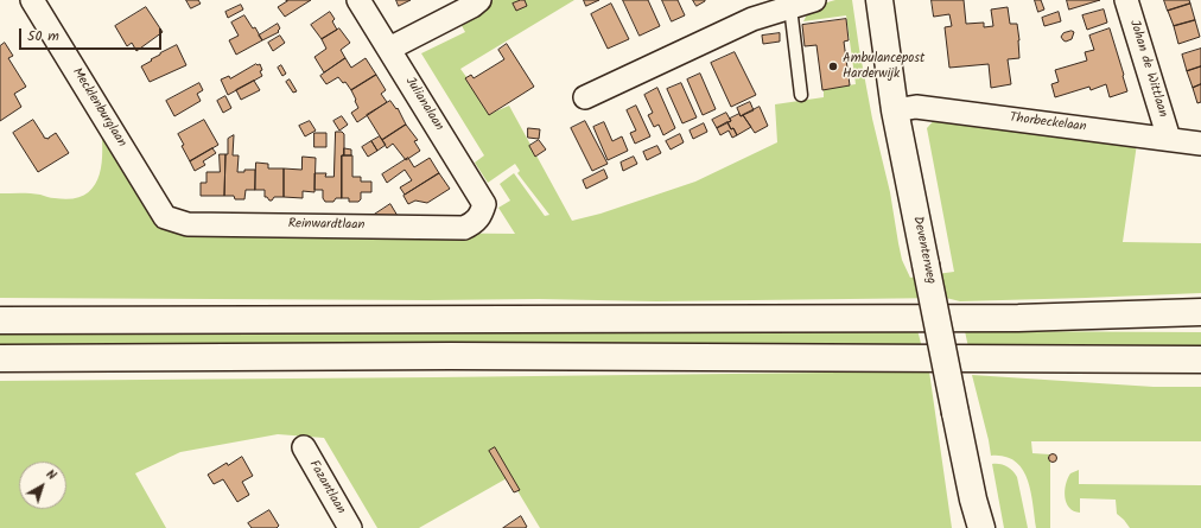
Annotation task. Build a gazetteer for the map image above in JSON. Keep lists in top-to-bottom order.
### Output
{
  "streets": {
    "main road": ["Deventerweg"],
    "street": [
      "Johan de Wittlaan",
      "Julianalaan",
      "Mecklenburglaan",
      "Thorbeckelaan",
      "Reinwardtlaan",
      "Fazantlaan"
    ]
  },
  "crossings": [
    ["Johan de Wittlaan", "Thorbeckelaan"],
    ["Julianalaan", "Reinwardtlaan"],
    ["Mecklenburglaan", "Reinwardtlaan"],
    ["Thorbeckelaan", "Deventerweg"]
  ],
  "places": ["Ambulancepost Harderwijk"],
  "scale_bar": "50 m",
  "north": "top right"
}
